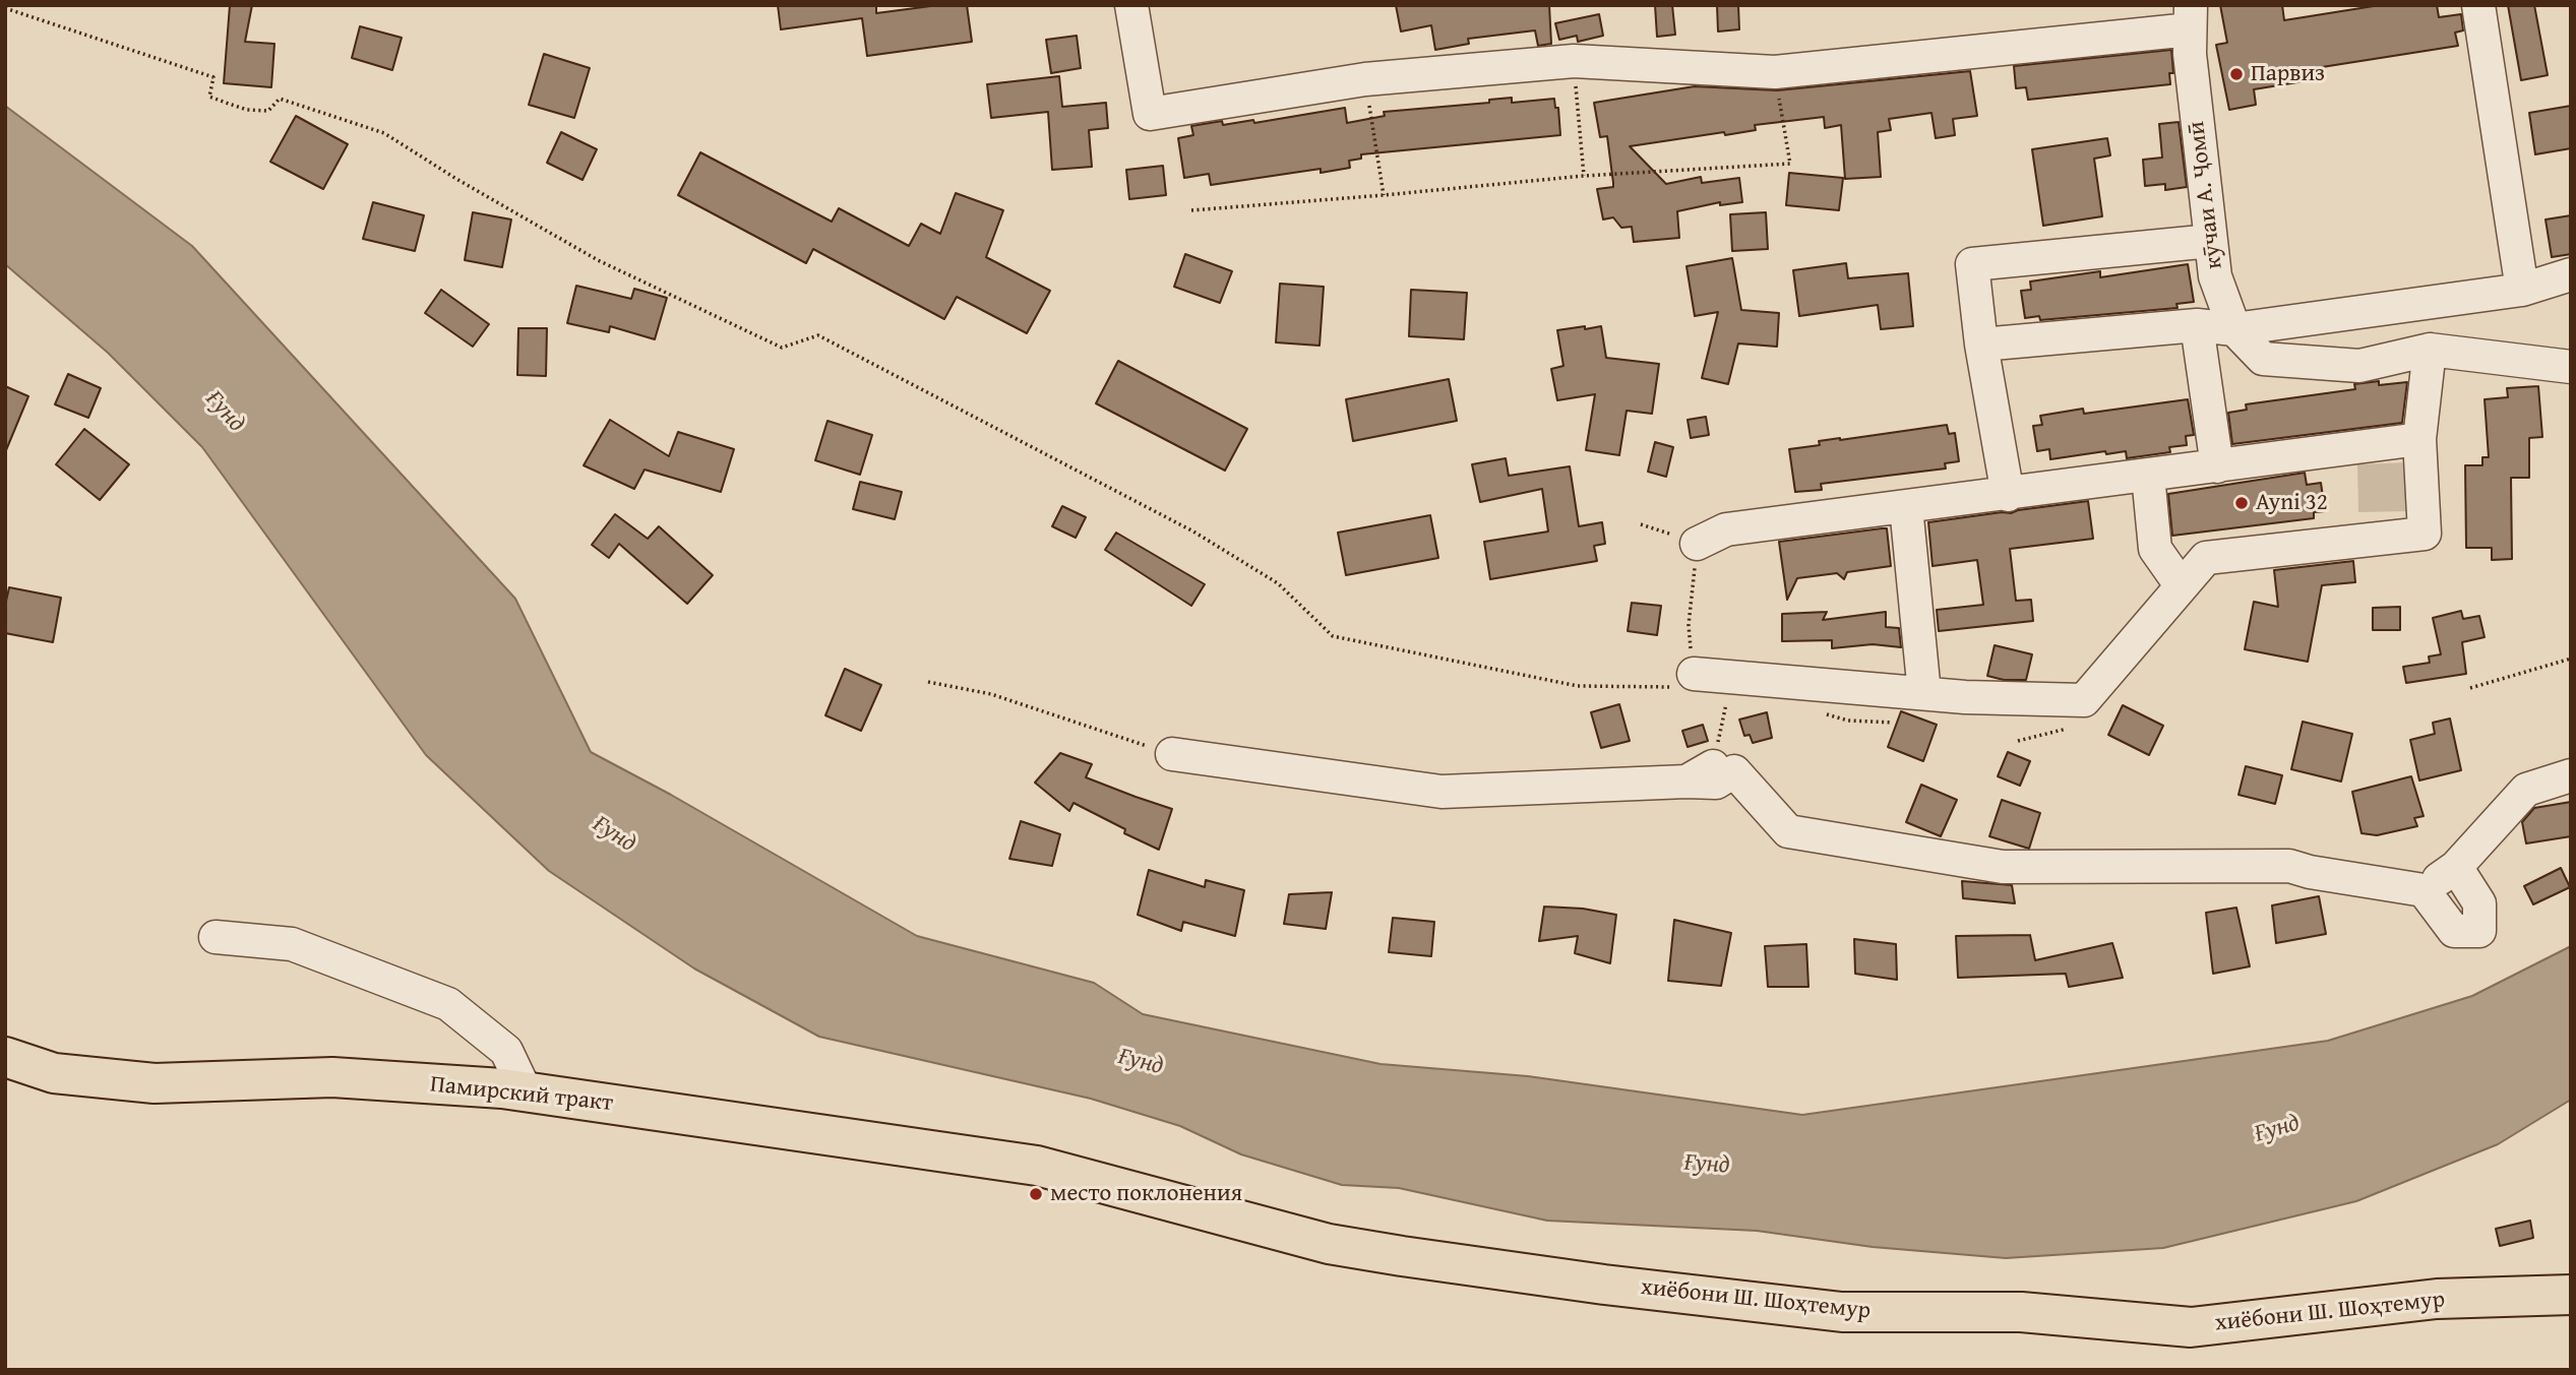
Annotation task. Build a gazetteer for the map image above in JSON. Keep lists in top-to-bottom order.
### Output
{
  "streets": {
    "main road": ["Памирский тракт", "хиёбони Ш. Шоҳтемур"],
    "street": ["кӯчаи А. Ҷомӣ"]
  },
  "crossings": [
    ["Памирский тракт", "хиёбони Ш. Шоҳтемур"]
  ],
  "water": ["Ғунд"],
  "places": ["Парвиз", "Ayni 32", "место поклонения"]
}
